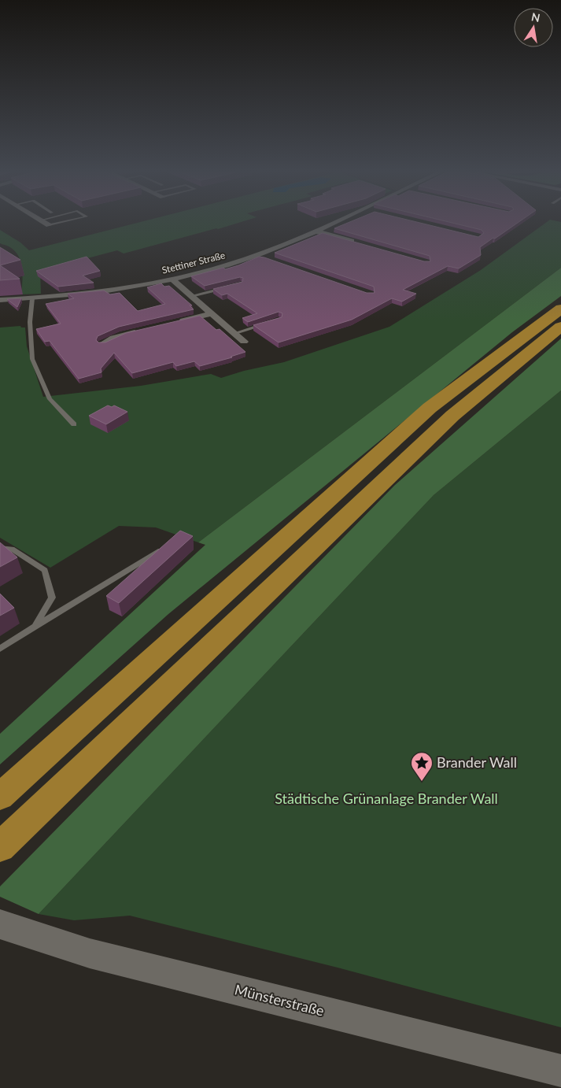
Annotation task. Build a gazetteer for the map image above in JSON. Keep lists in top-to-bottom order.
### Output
{
  "streets": {
    "street": ["Stettiner Straße", "Münsterstraße"]
  },
  "parks": ["Städtische Grünanlage Brander Wall"],
  "places": {
    "place": ["Brander Wall"]
  },
  "north": "top"
}
